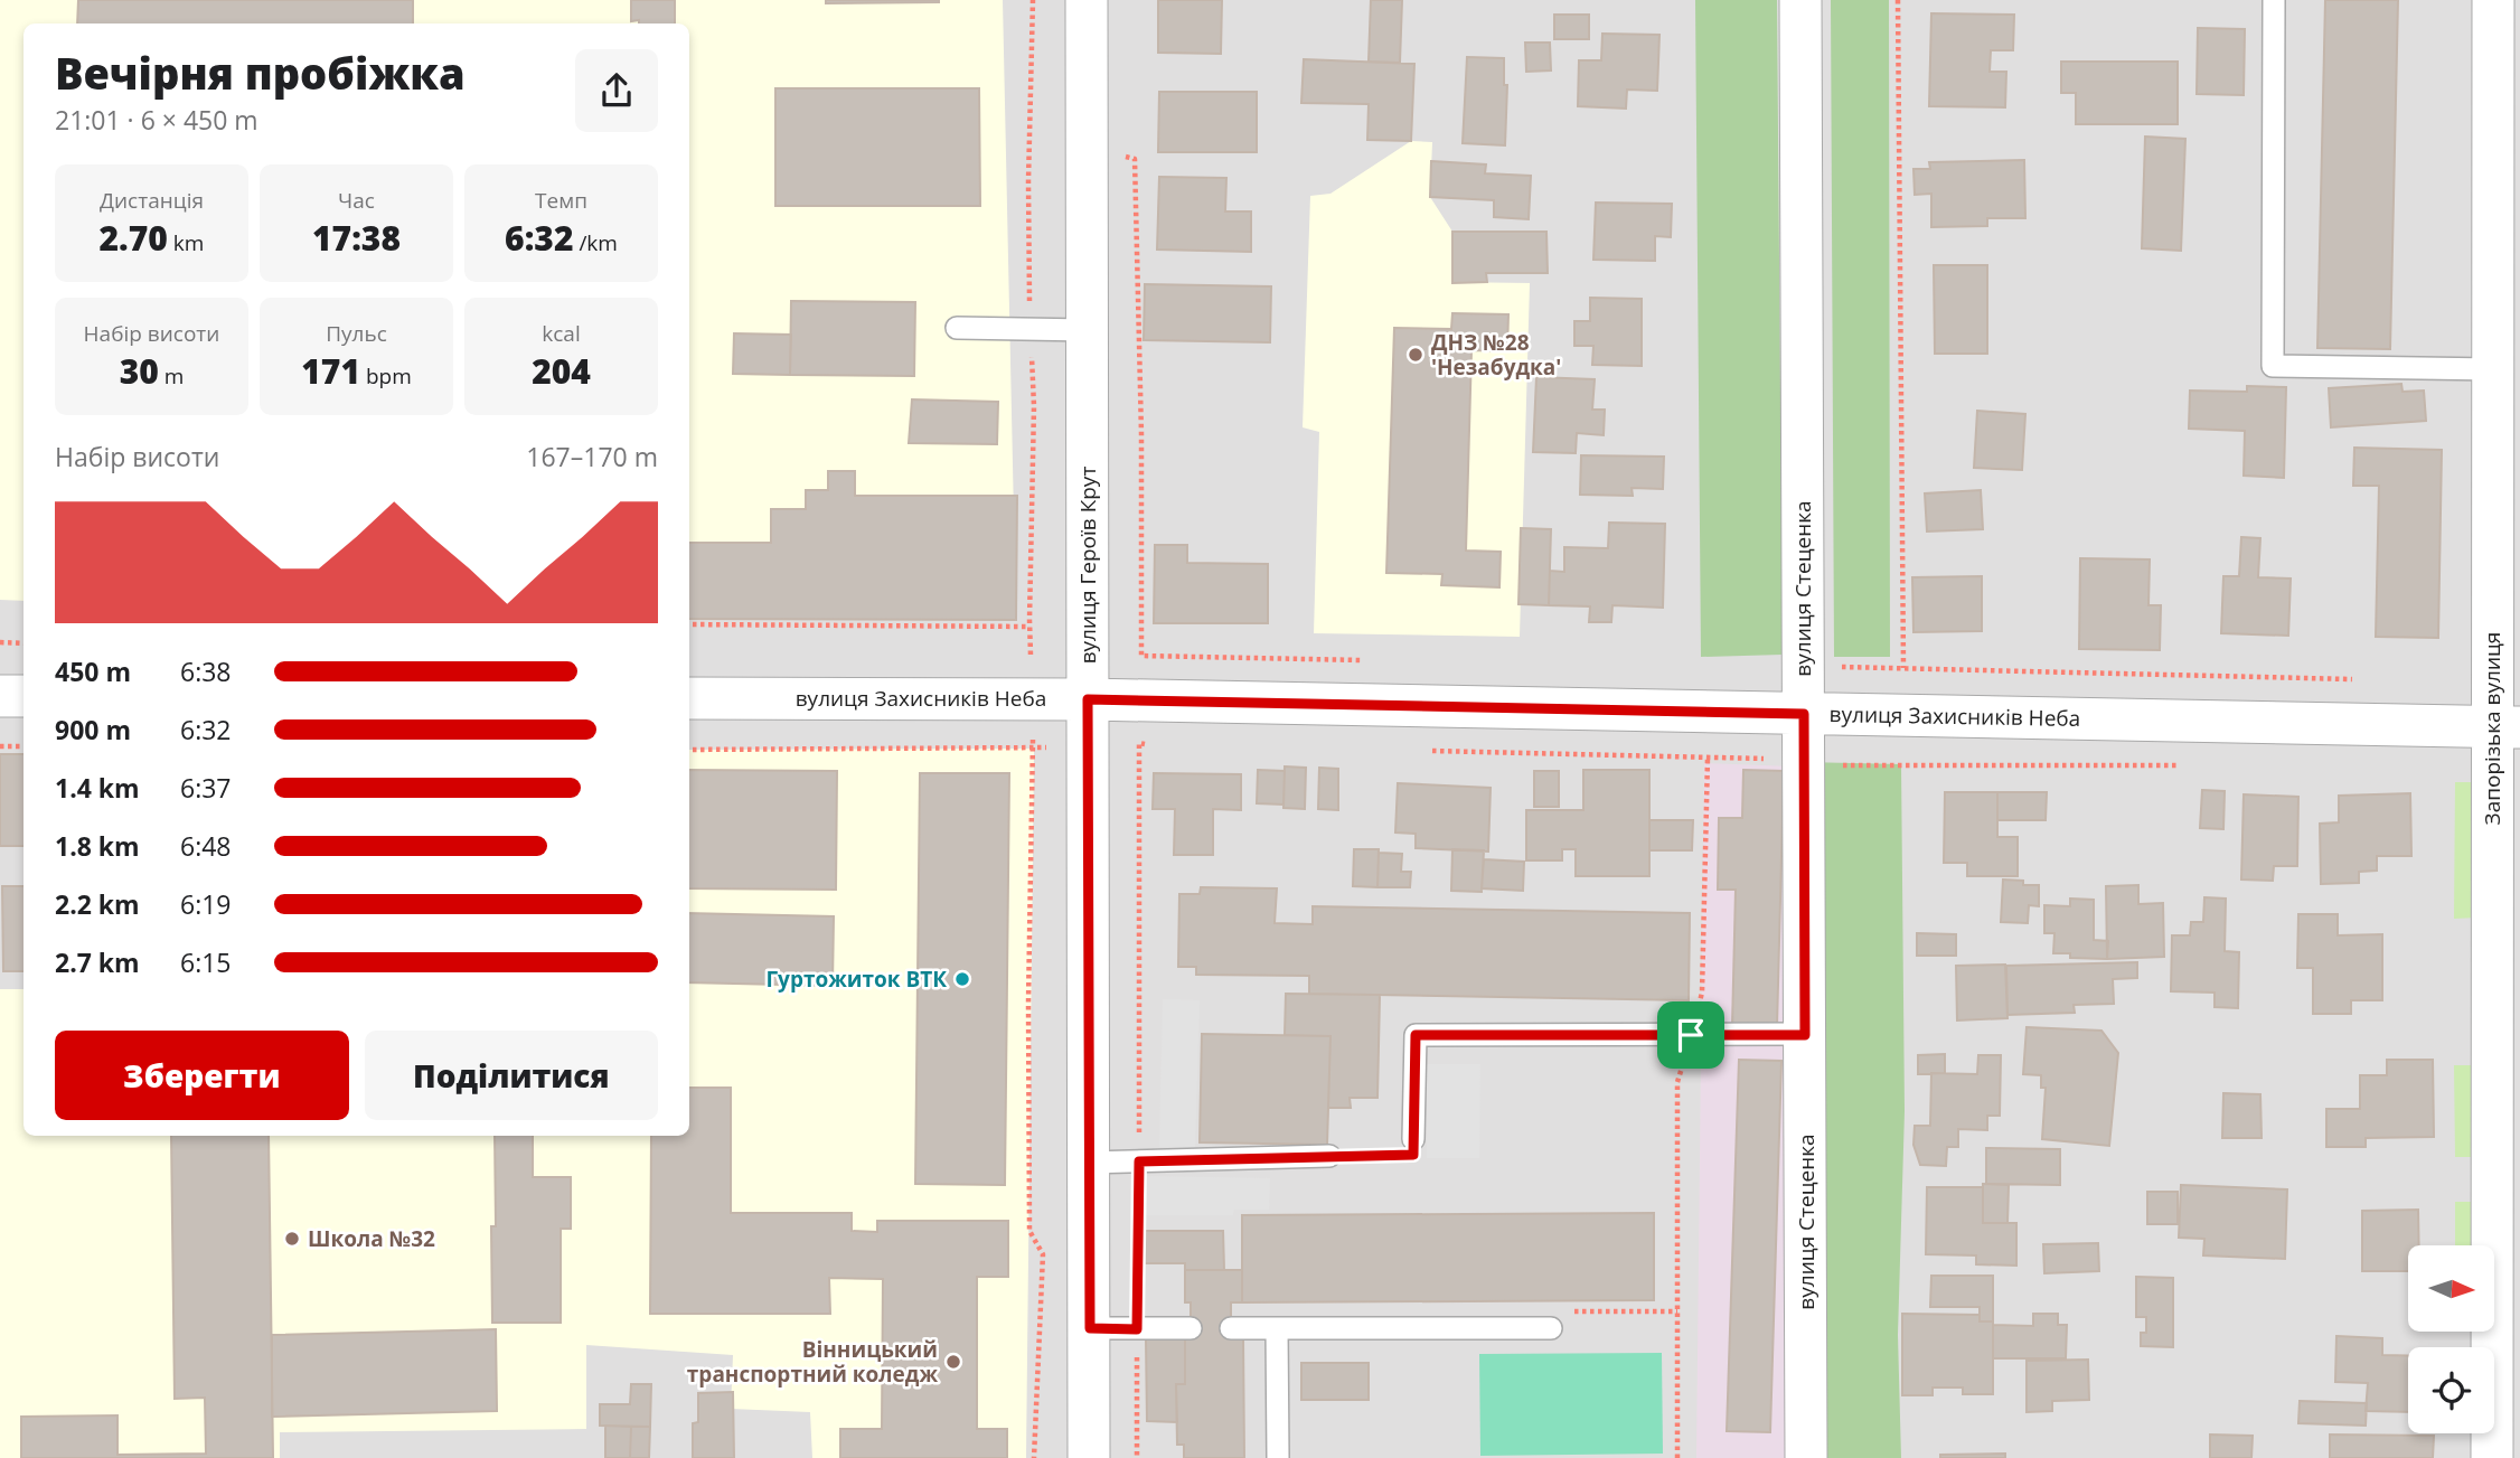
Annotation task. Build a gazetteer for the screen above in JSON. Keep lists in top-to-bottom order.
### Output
{
  "streets": {
    "street": [
      "вулиця Героїв Крут",
      "вулиця Стеценка",
      "вулиця Захисників Неба",
      "Запорізька вулиця"
    ]
  },
  "crossings": [
    ["вулиця Героїв Крут", "вулиця Захисників Неба"],
    ["вулиця Стеценка", "вулиця Захисників Неба"],
    ["вулиця Захисників Неба", "Запорізька вулиця"]
  ],
  "places": [
    "ДНЗ №28 'Незабудка'",
    "Гуртожиток ВТК",
    "Школа №32",
    "Вінницький транспортний коледж"
  ],
  "north": "right",
  "page": {
    "heading": ["Вечірня пробіжка", "21:01 · 6 × 450 m"],
    "stats": [
      ["Дистанція", "2.70 km"],
      ["Час", "17:38"],
      ["Темп", "6:32 /km"],
      ["Набір висоти", "30 m"],
      ["Пульс", "171 bpm"],
      ["kcal", "204"]
    ],
    "chart": ["Набір висоти", "167–170 m"],
    "list": [
      {
        "name": "450 m",
        "note": "6:38"
      },
      {
        "name": "900 m",
        "note": "6:32"
      },
      {
        "name": "1.4 km",
        "note": "6:37"
      },
      {
        "name": "1.8 km",
        "note": "6:48"
      },
      {
        "name": "2.2 km",
        "note": "6:19"
      },
      {
        "name": "2.7 km",
        "note": "6:15"
      }
    ],
    "buttons": ["Зберегти", "Поділитися"]
  }
}
